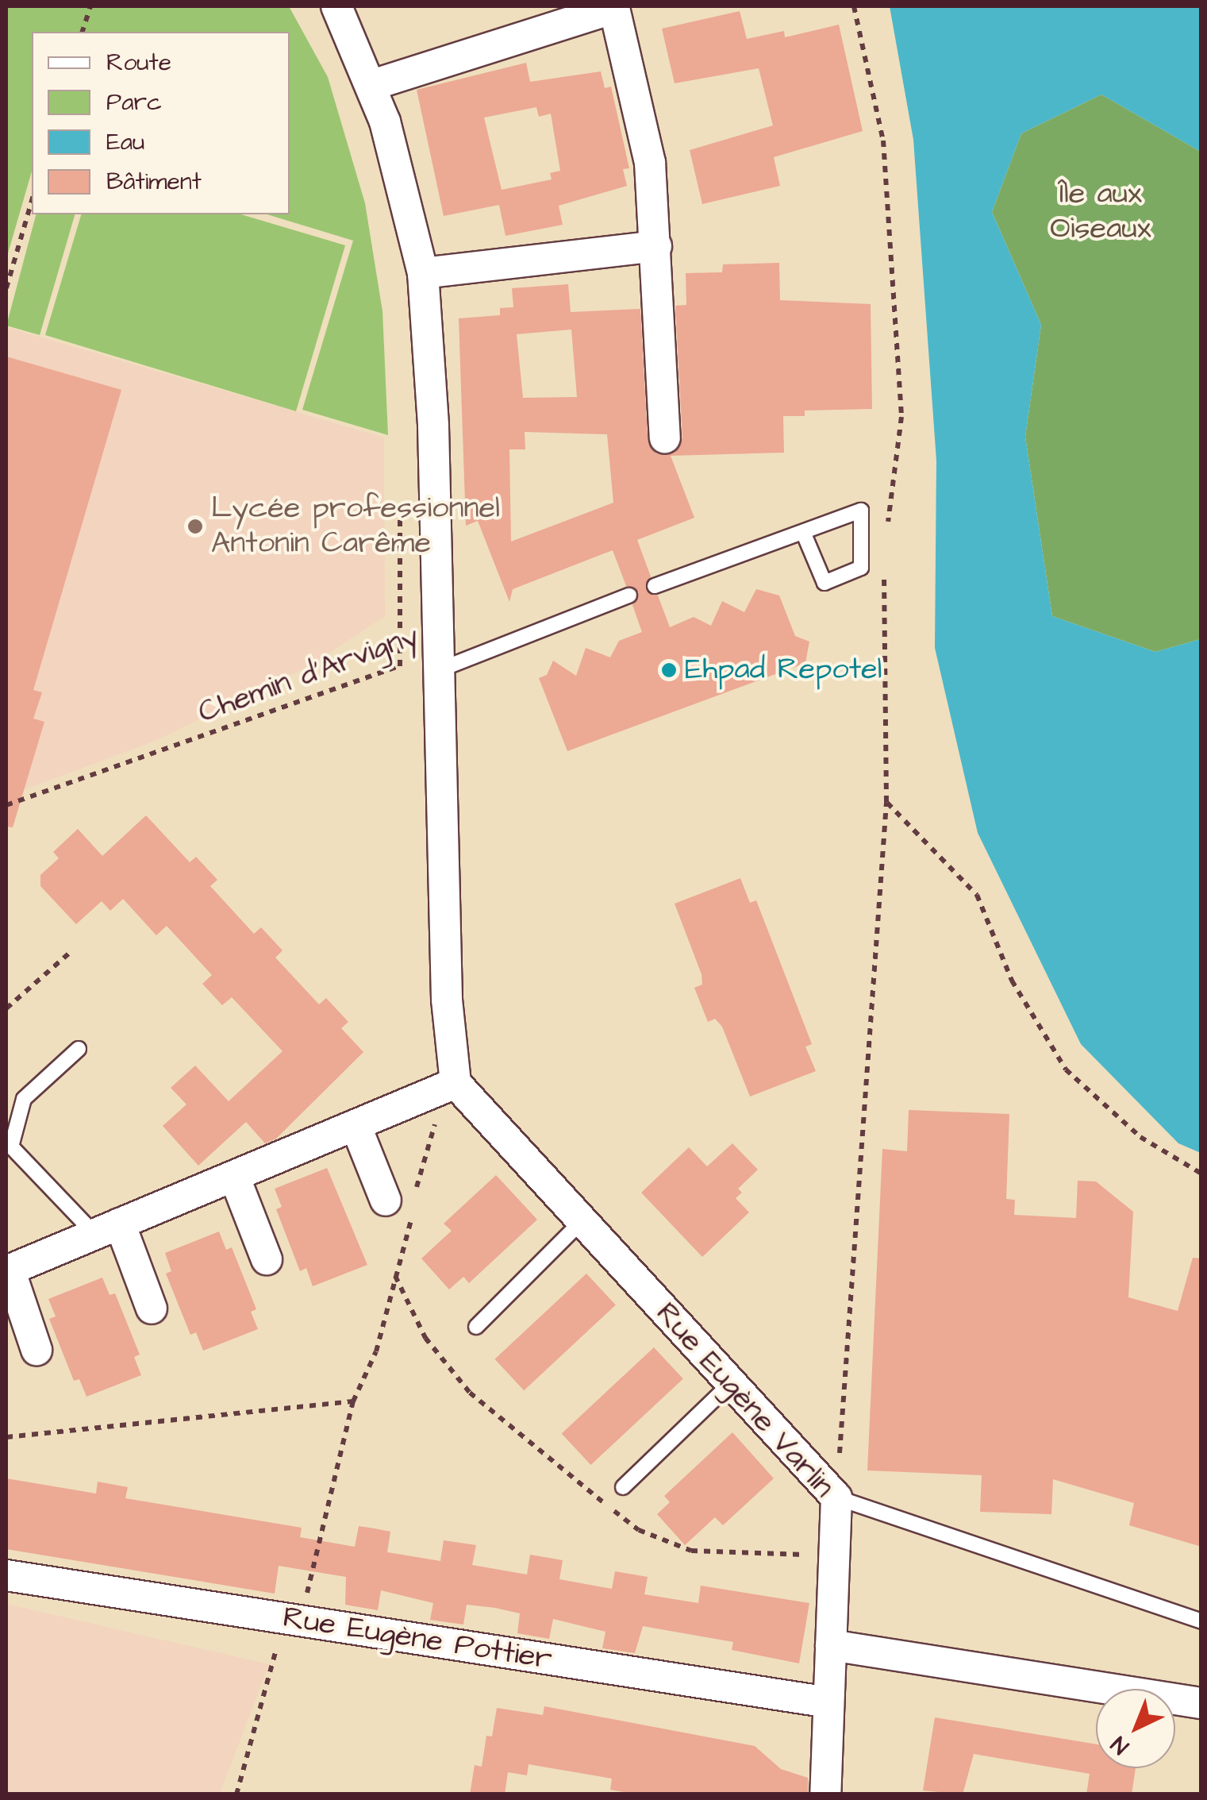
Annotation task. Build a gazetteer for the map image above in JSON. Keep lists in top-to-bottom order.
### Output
{
  "streets": {
    "street": ["Rue Eugène Varlin", "Rue Eugène Pottier"],
    "path": ["Chemin d'Arvigny"]
  },
  "crossings": [
    ["Rue Eugène Varlin", "Rue Eugène Pottier"]
  ],
  "parks": ["Île aux Oiseaux"],
  "places": ["Lycée professionnel Antonin Carême", "Ehpad Repotel"],
  "legend": [
    "Route",
    "Parc",
    "Eau",
    "Bâtiment"
  ],
  "north": "bottom left"
}
